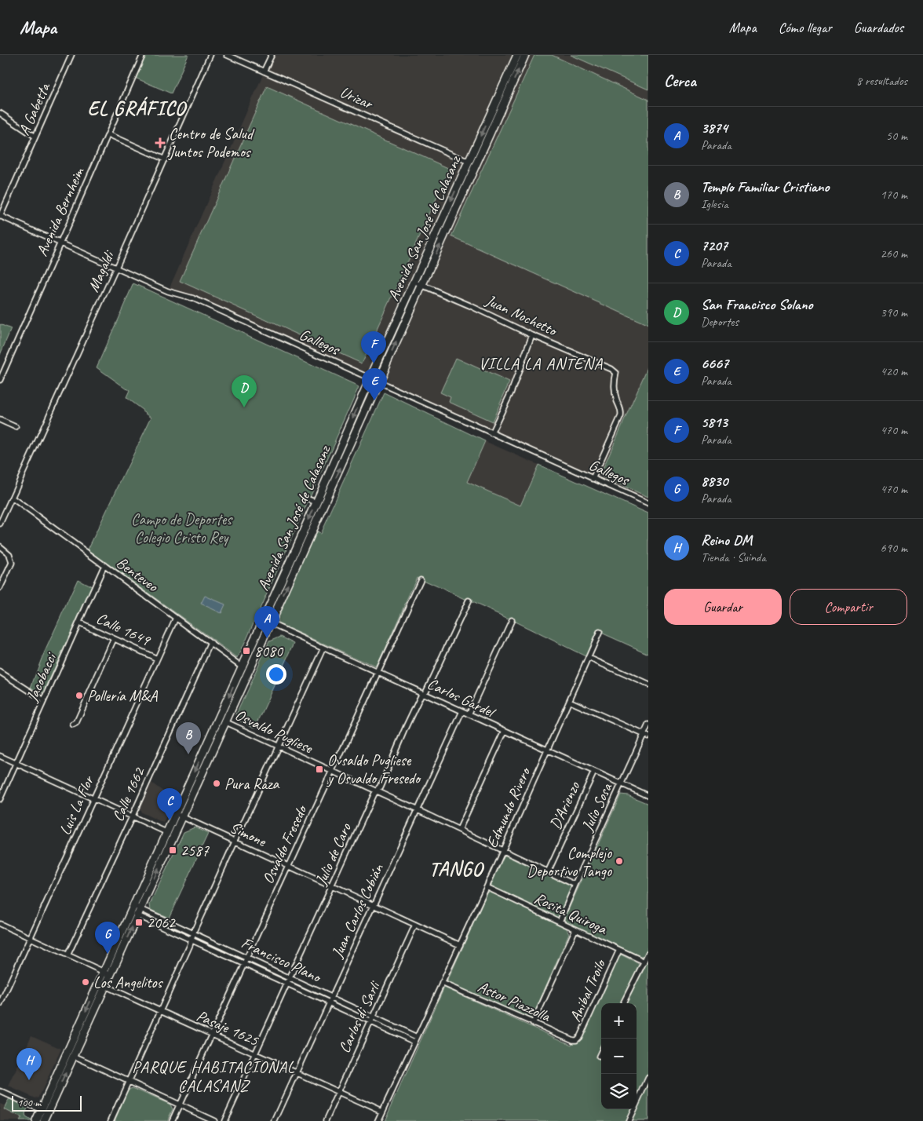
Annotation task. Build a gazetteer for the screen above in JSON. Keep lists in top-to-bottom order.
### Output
{
  "streets": {
    "main road": ["Urizar", "Avenida San José de Calasanz"],
    "street": [
      "A Gabetta",
      "Avenida Bernheim",
      "Magaldi",
      "Juan Nochetto",
      "Gallegos",
      "Benteveo",
      "Calle 1649",
      "Jacobacci",
      "Carlos Gardel",
      "Osvaldo Pugliese",
      "Calle 1662",
      "Luis La Flor",
      "D'Arienzo",
      "Julio Sosa",
      "Edmundo Rivero",
      "Simone",
      "Osvaldo Fresedo",
      "Julio de Caro",
      "Juan Carlos Cobián",
      "Rosita Quiroga",
      "Francisco Plano",
      "Anibal Troilo",
      "Astor Piazzolla",
      "Carlos di Sarli",
      "Pasaje 1625"
    ]
  },
  "crossings": [
    ["Urizar", "Avenida San José de Calasanz"],
    ["A Gabetta", "Gallegos"],
    ["Avenida Bernheim", "Gallegos"],
    ["Avenida San José de Calasanz", "Juan Nochetto"],
    ["Avenida San José de Calasanz", "Gallegos"],
    ["Avenida San José de Calasanz", "Benteveo"],
    ["Avenida San José de Calasanz", "Carlos Gardel"],
    ["Avenida San José de Calasanz", "Osvaldo Pugliese"],
    ["Avenida San José de Calasanz", "Simone"],
    ["Avenida San José de Calasanz", "Francisco Plano"],
    ["Avenida San José de Calasanz", "Pasaje 1625"],
    ["Magaldi", "Gallegos"],
    ["Magaldi", "Benteveo"],
    ["Juan Nochetto", "Gallegos"],
    ["Benteveo", "Jacobacci"],
    ["Benteveo", "Calle 1662"],
    ["Benteveo", "Luis La Flor"],
    ["Calle 1649", "Jacobacci"],
    ["Calle 1649", "Luis La Flor"],
    ["Carlos Gardel", "D'Arienzo"],
    ["Carlos Gardel", "Julio Sosa"],
    ["Carlos Gardel", "Edmundo Rivero"],
    ["Carlos Gardel", "Osvaldo Fresedo"],
    ["Carlos Gardel", "Julio de Caro"],
    ["Carlos Gardel", "Juan Carlos Cobián"],
    ["Osvaldo Pugliese", "D'Arienzo"],
    ["Osvaldo Pugliese", "Julio Sosa"],
    ["Osvaldo Pugliese", "Edmundo Rivero"],
    ["Osvaldo Pugliese", "Osvaldo Fresedo"],
    ["Osvaldo Pugliese", "Julio de Caro"],
    ["Osvaldo Pugliese", "Juan Carlos Cobián"],
    ["Julio Sosa", "Rosita Quiroga"],
    ["Edmundo Rivero", "Simone"],
    ["Edmundo Rivero", "Rosita Quiroga"],
    ["Edmundo Rivero", "Francisco Plano"],
    ["Edmundo Rivero", "Astor Piazzolla"],
    ["Edmundo Rivero", "Pasaje 1625"],
    ["Simone", "Osvaldo Fresedo"],
    ["Simone", "Julio de Caro"],
    ["Simone", "Juan Carlos Cobián"],
    ["Simone", "Carlos di Sarli"],
    ["Osvaldo Fresedo", "Francisco Plano"],
    ["Osvaldo Fresedo", "Pasaje 1625"],
    ["Julio de Caro", "Francisco Plano"],
    ["Julio de Caro", "Pasaje 1625"],
    ["Juan Carlos Cobián", "Francisco Plano"],
    ["Juan Carlos Cobián", "Pasaje 1625"],
    ["Rosita Quiroga", "Anibal Troilo"],
    ["Francisco Plano", "Carlos di Sarli"],
    ["Anibal Troilo", "Astor Piazzolla"],
    ["Carlos di Sarli", "Pasaje 1625"]
  ],
  "districts": [
    "EL GRÁFICO",
    "VILLA LA ANTENA",
    "TANGO",
    "PARQUE HABITACIONAL CALASANZ"
  ],
  "parks": ["Campo de Deportes Colegio Cristo Rey"],
  "places": {
    "health": ["Centro de Salud Juntos Podemos"],
    "transit": [
      "8080",
      "Ovsaldo Pugliese y Osvaldo Fresedo",
      "2587",
      "2062"
    ],
    "other": [
      "Pollería M&A",
      "Pura Raza",
      "Complejo Deportivo Tango",
      "Los Angelitos"
    ]
  },
  "scale_bar": "100 m",
  "page": {
    "header": "Mapa",
    "nav": ["Mapa", "Cómo llegar", "Guardados"],
    "heading": ["Cerca", "8 resultados"],
    "list": [
      {
        "mark": "A",
        "name": "3874",
        "note": "Parada",
        "value": "50 m"
      },
      {
        "mark": "B",
        "name": "Templo Familiar Cristiano",
        "note": "Iglesia",
        "value": "170 m"
      },
      {
        "mark": "C",
        "name": "7207",
        "note": "Parada",
        "value": "260 m"
      },
      {
        "mark": "D",
        "name": "San Francisco Solano",
        "note": "Deportes",
        "value": "390 m"
      },
      {
        "mark": "E",
        "name": "6667",
        "note": "Parada",
        "value": "420 m"
      },
      {
        "mark": "F",
        "name": "5813",
        "note": "Parada",
        "value": "470 m"
      },
      {
        "mark": "G",
        "name": "8830",
        "note": "Parada",
        "value": "470 m"
      },
      {
        "mark": "H",
        "name": "Reino DM",
        "note": "Tienda · Suinda",
        "value": "690 m"
      }
    ],
    "pins": [
      "F",
      "E",
      "D",
      "A",
      "B",
      "C",
      "G",
      "H"
    ],
    "buttons": ["Guardar", "Compartir"],
    "map_buttons": ["+", "−"],
    "scale": "100 m"
  }
}
